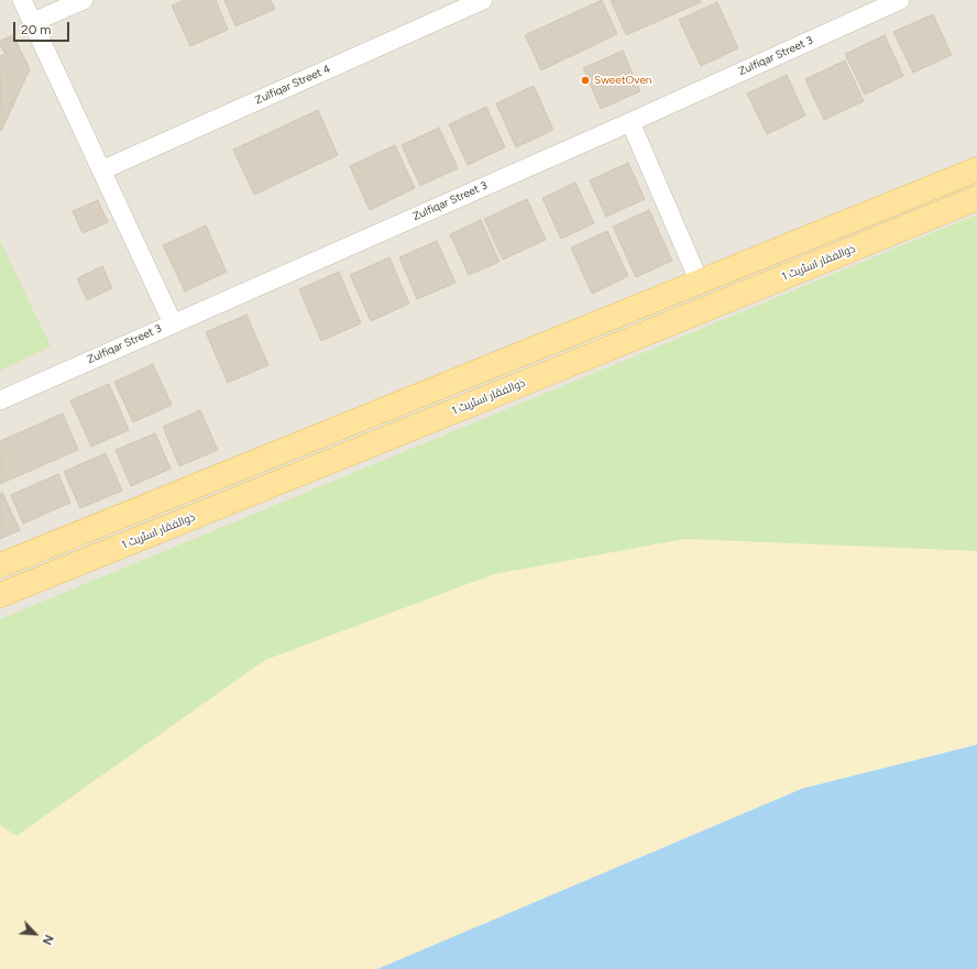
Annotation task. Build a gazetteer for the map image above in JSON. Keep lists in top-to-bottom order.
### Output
{
  "streets": {
    "main road": ["ذوالفقار اسٹریٹ 1"],
    "street": ["Zulfiqar Street 3", "Zulfiqar Street 4"]
  },
  "places": ["SweetOven"],
  "scale_bar": "20 m",
  "north": "bottom right"
}
